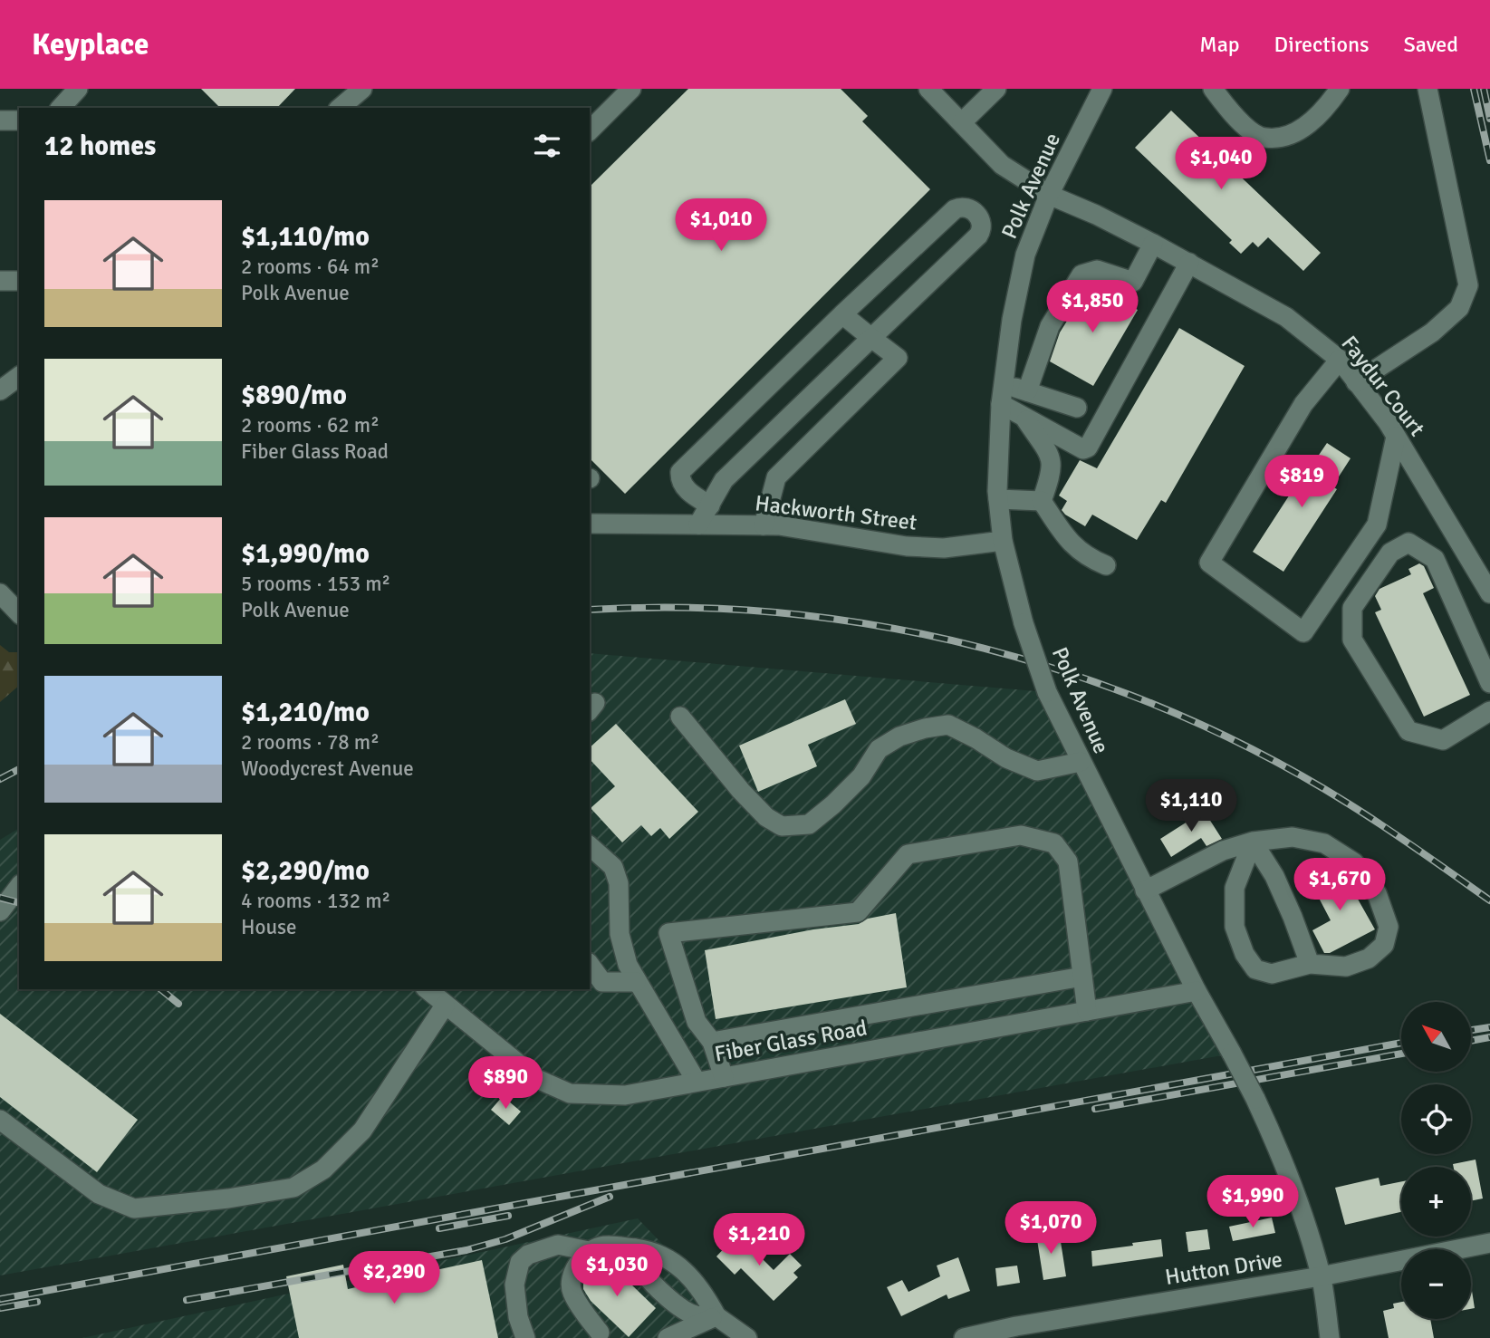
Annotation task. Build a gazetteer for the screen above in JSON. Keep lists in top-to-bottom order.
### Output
{
  "streets": {
    "street": [
      "Polk Avenue",
      "Faydur Court",
      "Hackworth Street",
      "Fiber Glass Road",
      "Hutton Drive"
    ]
  },
  "crossings": [
    ["Polk Avenue", "Faydur Court"],
    ["Polk Avenue", "Hackworth Street"],
    ["Polk Avenue", "Fiber Glass Road"],
    ["Polk Avenue", "Hutton Drive"]
  ],
  "north": "top left",
  "page": {
    "header": "Keyplace",
    "nav": ["Map", "Directions", "Saved"],
    "heading": "12 homes",
    "price": [
      "$1,040",
      "$1,010",
      "$1,850",
      "$819",
      "$1,110",
      "$1,670",
      "$890",
      "$1,990",
      "$1,070",
      "$1,210",
      "$1,030",
      "$2,290"
    ],
    "list": [
      {
        "name": "$1,110/mo",
        "note": "2 rooms · 64 m² · Polk Avenue"
      },
      {
        "name": "$890/mo",
        "note": "2 rooms · 62 m² · Fiber Glass Road"
      },
      {
        "name": "$1,990/mo",
        "note": "5 rooms · 153 m² · Polk Avenue"
      },
      {
        "name": "$1,210/mo",
        "note": "2 rooms · 78 m² · Woodycrest Avenue"
      },
      {
        "name": "$2,290/mo",
        "note": "4 rooms · 132 m² · House"
      }
    ],
    "map_buttons": ["+", "−"]
  }
}
